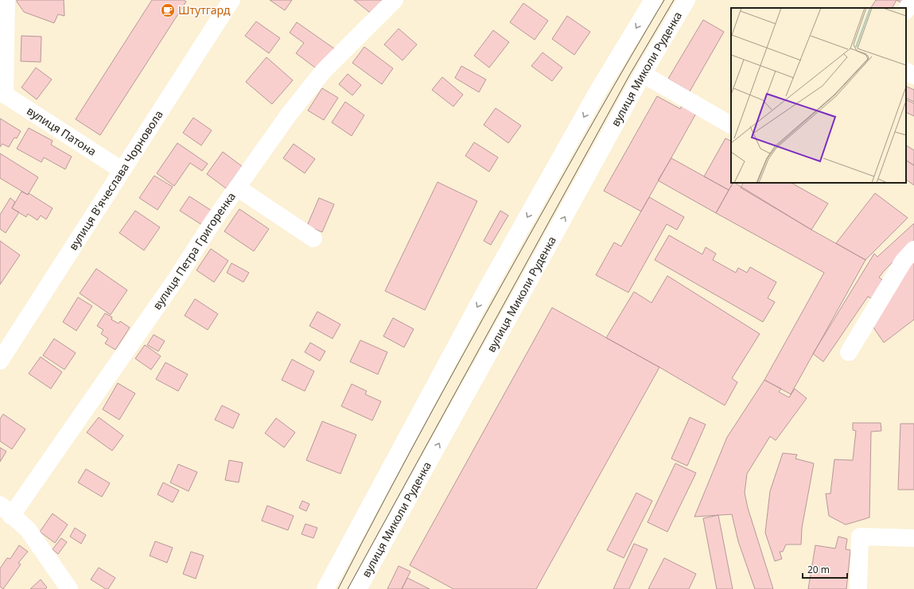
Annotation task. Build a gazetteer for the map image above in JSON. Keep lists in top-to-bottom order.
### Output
{
  "streets": {
    "street": [
      "вулиця Миколи Руденка",
      "вулиця Патона",
      "вулиця В'ячеслава Чорновола",
      "вулиця Петра Григоренка"
    ]
  },
  "crossings": [
    ["вулиця Патона", "вулиця В'ячеслава Чорновола"]
  ],
  "places": {
    "cafe": ["Штутгард"]
  },
  "scale_bar": "20 m"
}
